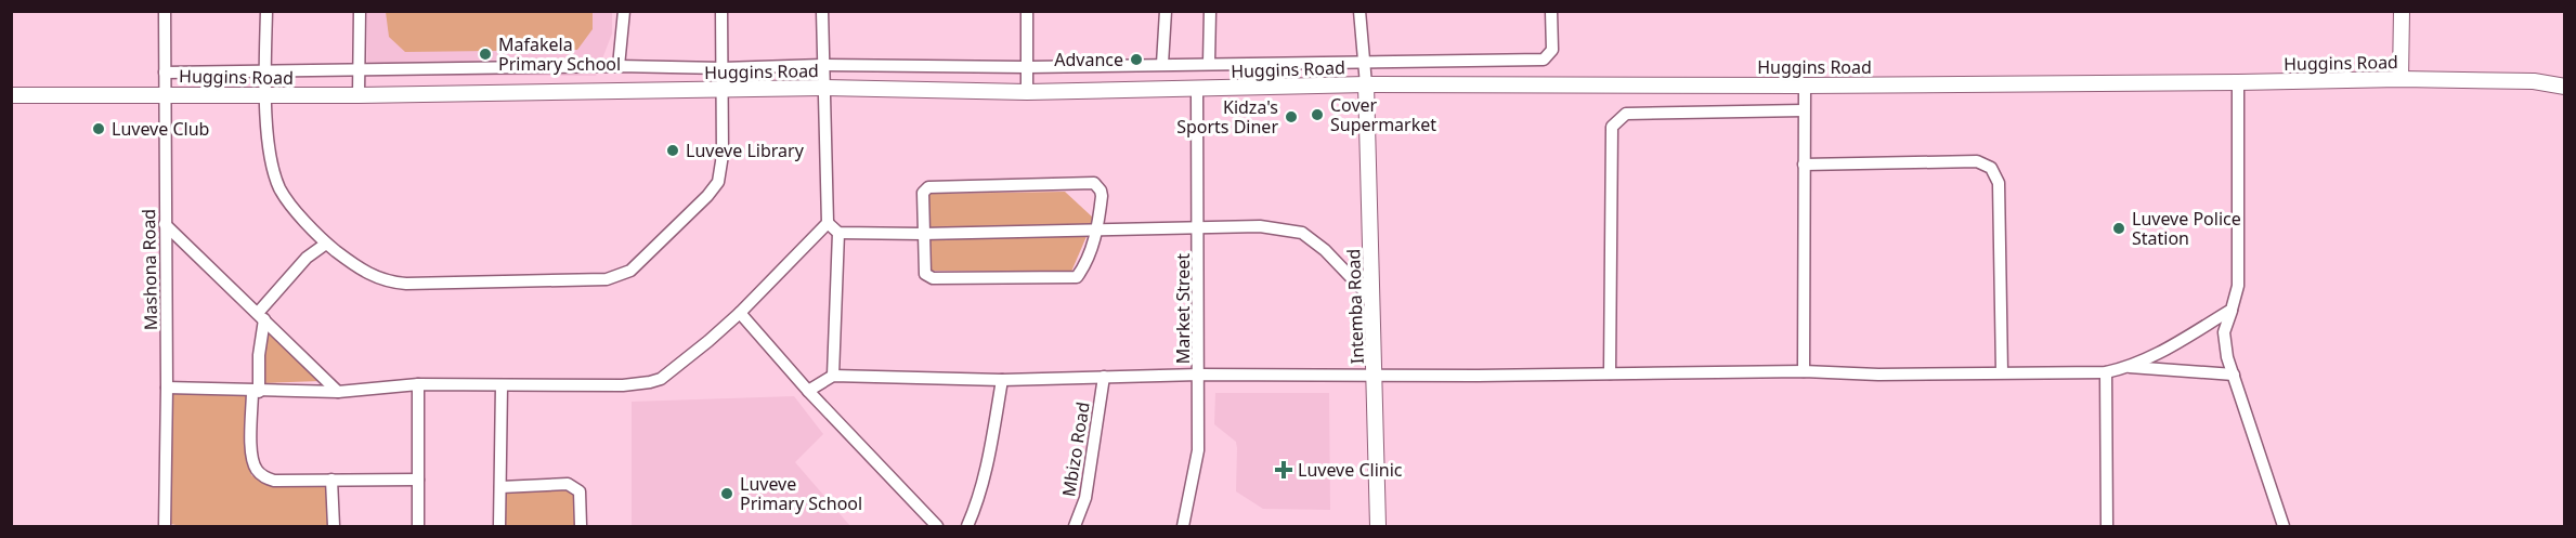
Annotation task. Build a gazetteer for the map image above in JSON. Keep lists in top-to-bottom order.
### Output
{
  "streets": {
    "street": [
      "Huggins Road",
      "Mashona Road",
      "Intemba Road",
      "Market Street",
      "Mbizo Road"
    ]
  },
  "crossings": [
    ["Huggins Road", "Mashona Road"],
    ["Huggins Road", "Intemba Road"],
    ["Huggins Road", "Market Street"]
  ],
  "places": {
    "other": [
      "Mafakela Primary School",
      "Advance",
      "Cover Supermarket",
      "Kidza's Sports Diner",
      "Luveve Club",
      "Luveve Library",
      "Luveve Police Station",
      "Luveve Primary School"
    ],
    "health": ["Luveve Clinic"]
  }
}
